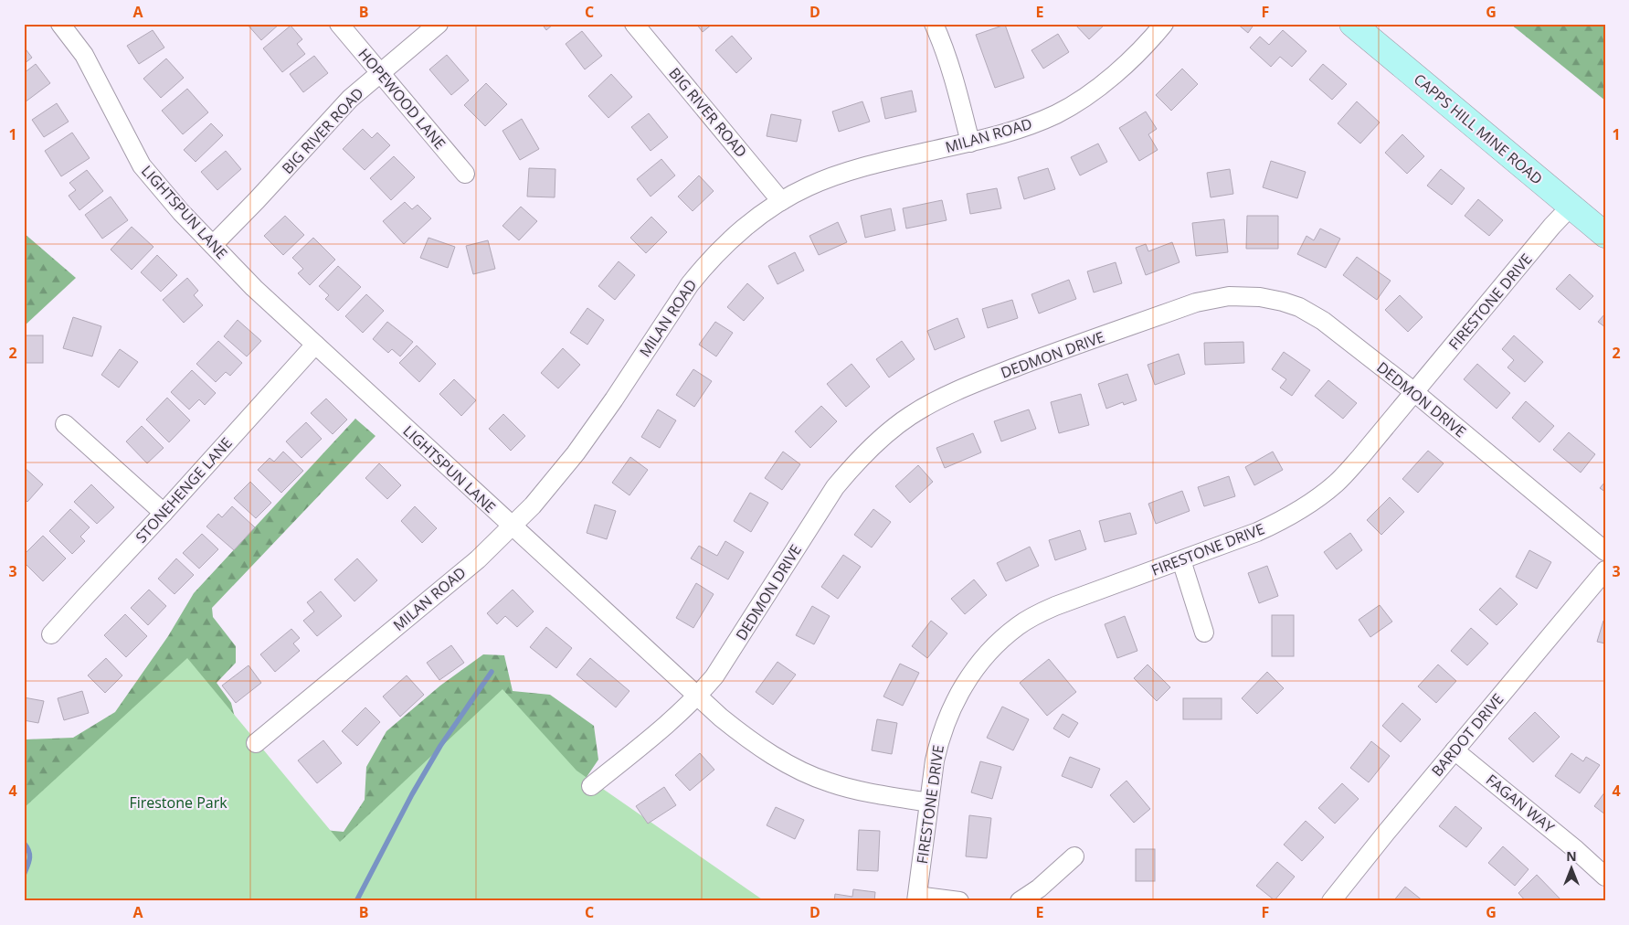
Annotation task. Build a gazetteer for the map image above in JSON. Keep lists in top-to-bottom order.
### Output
{
  "streets": {
    "street": [
      "HOPEWOOD LANE",
      "BIG RIVER ROAD",
      "CAPPS HILL MINE ROAD",
      "MILAN ROAD",
      "LIGHTSPUN LANE",
      "FIRESTONE DRIVE",
      "DEDMON DRIVE",
      "STONEHENGE LANE",
      "BARDOT DRIVE",
      "FAGAN WAY"
    ]
  },
  "crossings": [
    ["HOPEWOOD LANE", "BIG RIVER ROAD"],
    ["BIG RIVER ROAD", "MILAN ROAD"],
    ["BIG RIVER ROAD", "LIGHTSPUN LANE"],
    ["CAPPS HILL MINE ROAD", "FIRESTONE DRIVE"],
    ["MILAN ROAD", "LIGHTSPUN LANE"],
    ["LIGHTSPUN LANE", "FIRESTONE DRIVE"],
    ["LIGHTSPUN LANE", "DEDMON DRIVE"],
    ["LIGHTSPUN LANE", "STONEHENGE LANE"],
    ["FIRESTONE DRIVE", "DEDMON DRIVE"],
    ["BARDOT DRIVE", "FAGAN WAY"]
  ],
  "parks": ["Firestone Park"],
  "north": "top",
  "grid": {
    "columns": [
      "A",
      "B",
      "C",
      "D",
      "E",
      "F",
      "G"
    ],
    "rows": [
      "1",
      "2",
      "3",
      "4"
    ]
  }
}
